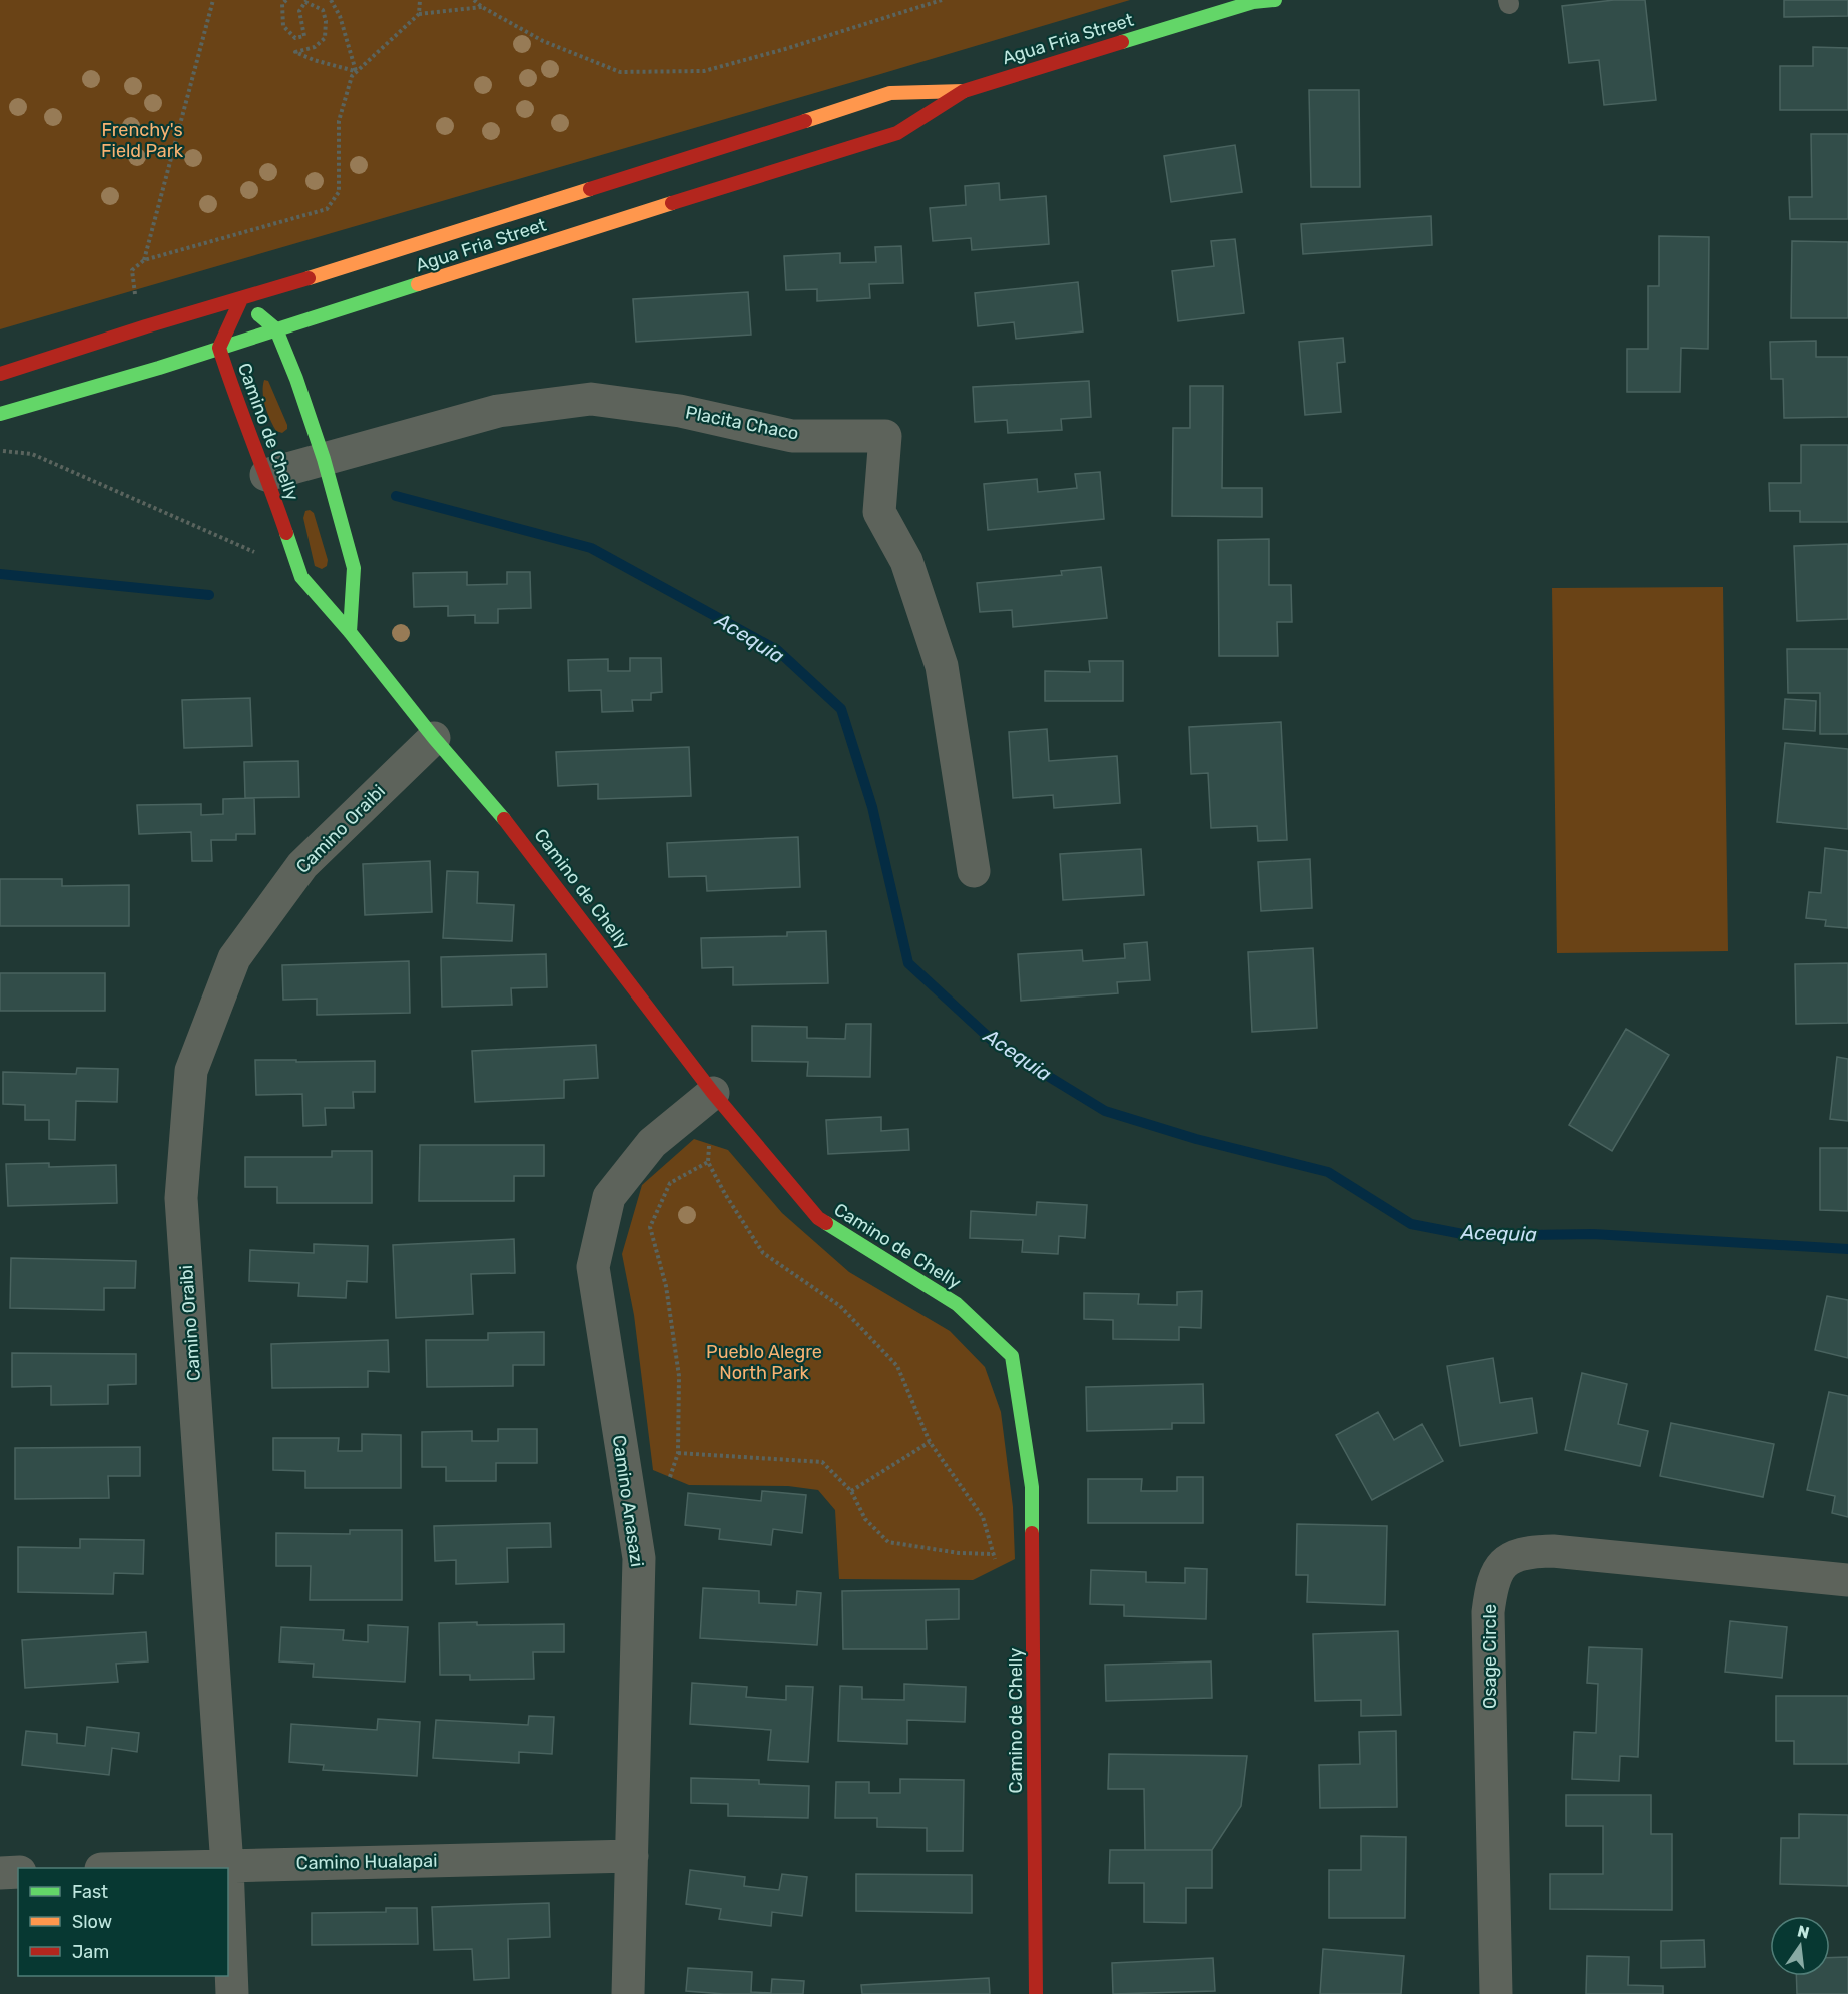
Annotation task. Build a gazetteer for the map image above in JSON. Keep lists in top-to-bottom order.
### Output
{
  "streets": {
    "street": [
      "Agua Fria Street",
      "Placita Chaco",
      "Camino de Chelly",
      "Camino Oraibi",
      "Camino Anasazi",
      "Osage Circle",
      "Camino Hualapai"
    ]
  },
  "crossings": [
    ["Agua Fria Street", "Camino de Chelly"],
    ["Placita Chaco", "Camino de Chelly"],
    ["Camino de Chelly", "Camino Oraibi"],
    ["Camino de Chelly", "Camino Anasazi"],
    ["Camino Oraibi", "Camino Hualapai"],
    ["Camino Anasazi", "Camino Hualapai"]
  ],
  "water": ["Acequia"],
  "parks": ["Frenchy's Field Park", "Pueblo Alegre North Park"],
  "legend": ["Fast", "Slow", "Jam"],
  "north": "top"
}
